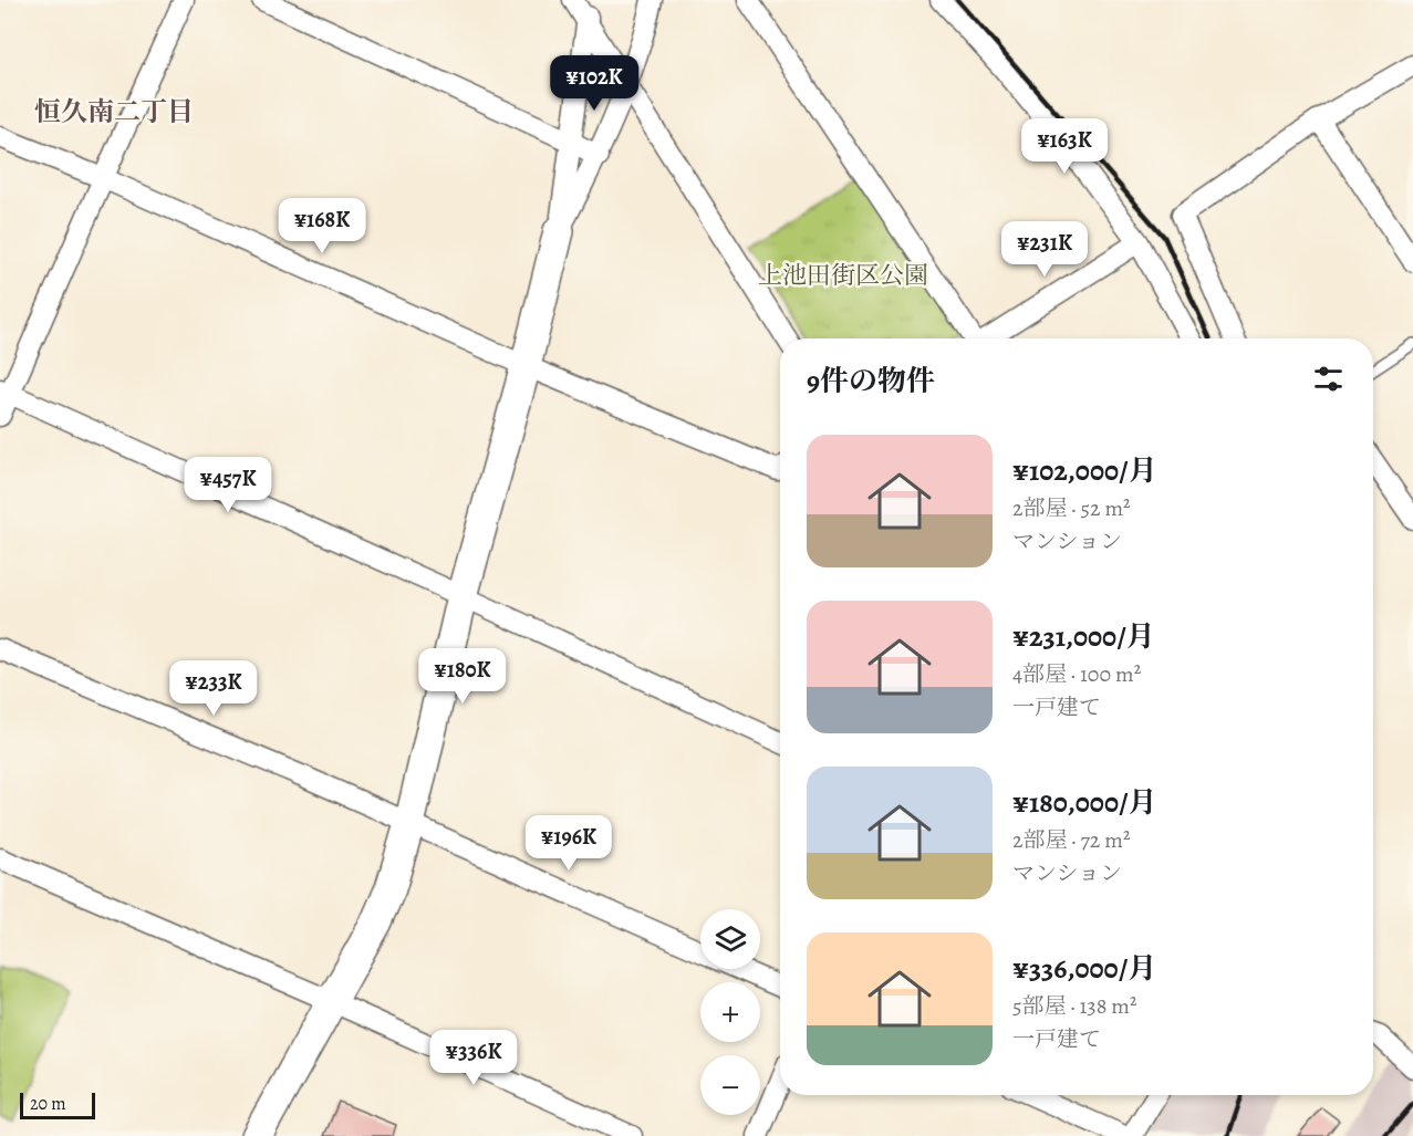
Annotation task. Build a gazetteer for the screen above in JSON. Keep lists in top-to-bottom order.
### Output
{
  "districts": ["恒久南二丁目"],
  "parks": ["上池田街区公園"],
  "scale_bar": "20 m",
  "page": {
    "price": [
      "¥102K",
      "¥163K",
      "¥168K",
      "¥231K",
      "¥457K",
      "¥180K",
      "¥233K",
      "¥196K",
      "¥336K"
    ],
    "heading": "9件の物件",
    "list": [
      {
        "name": "¥102,000/月",
        "note": "2部屋 · 52 m² · マンション"
      },
      {
        "name": "¥231,000/月",
        "note": "4部屋 · 100 m² · 一戸建て"
      },
      {
        "name": "¥180,000/月",
        "note": "2部屋 · 72 m² · マンション"
      },
      {
        "name": "¥336,000/月",
        "note": "5部屋 · 138 m² · 一戸建て"
      }
    ],
    "map_buttons": ["+", "−"],
    "scale": "20 m"
  }
}
